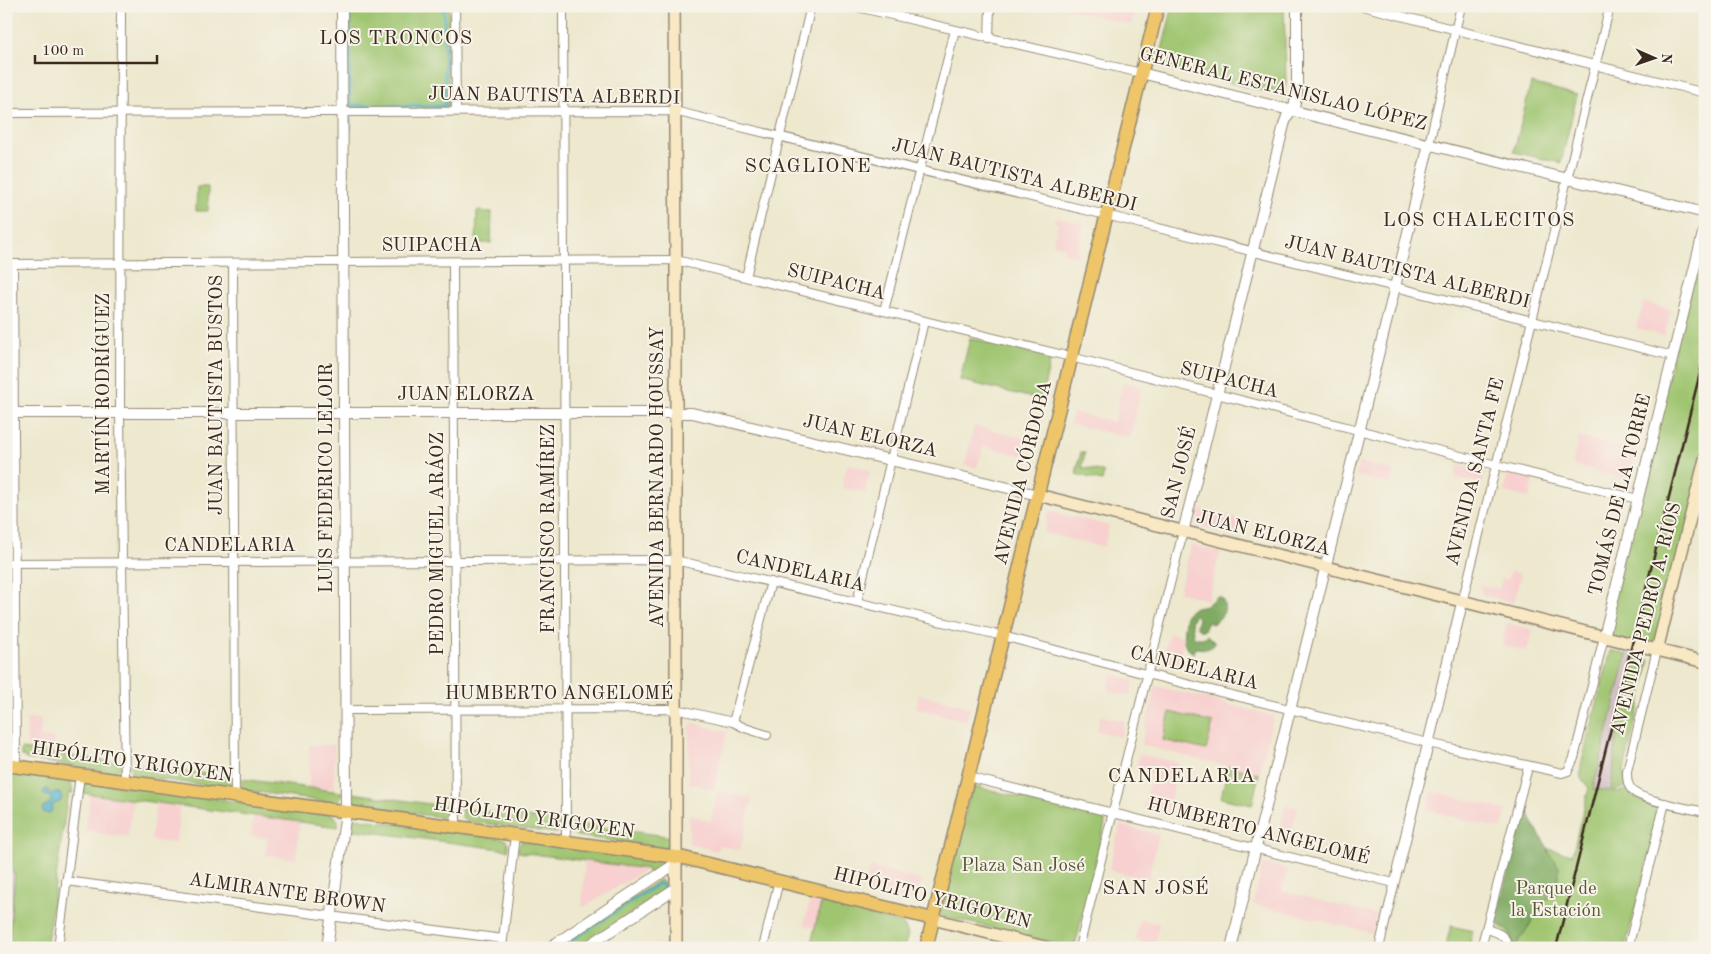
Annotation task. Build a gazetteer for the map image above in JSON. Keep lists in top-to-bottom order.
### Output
{
  "streets": {
    "main road": [
      "JUAN ELORZA",
      "AVENIDA CÓRDOBA",
      "AVENIDA BERNARDO HOUSSAY",
      "AVENIDA PEDRO A. RÍOS",
      "HIPÓLITO YRIGOYEN"
    ],
    "street": [
      "GENERAL ESTANISLAO LÓPEZ",
      "JUAN BAUTISTA ALBERDI",
      "SUIPACHA",
      "MARTÍN RODRÍGUEZ",
      "JUAN BAUTISTA BUSTOS",
      "AVENIDA SANTA FE",
      "SAN JOSÉ",
      "LUIS FEDERICO LELOIR",
      "TOMÁS DE LA TORRE",
      "FRANCISCO RAMÍREZ",
      "PEDRO MIGUEL ARÁOZ",
      "CANDELARIA",
      "HUMBERTO ANGELOMÉ",
      "ALMIRANTE BROWN"
    ]
  },
  "crossings": [
    ["GENERAL ESTANISLAO LÓPEZ", "AVENIDA SANTA FE"],
    ["GENERAL ESTANISLAO LÓPEZ", "AVENIDA CÓRDOBA"],
    ["GENERAL ESTANISLAO LÓPEZ", "SAN JOSÉ"],
    ["JUAN BAUTISTA ALBERDI", "MARTÍN RODRÍGUEZ"],
    ["JUAN BAUTISTA ALBERDI", "AVENIDA SANTA FE"],
    ["JUAN BAUTISTA ALBERDI", "AVENIDA CÓRDOBA"],
    ["JUAN BAUTISTA ALBERDI", "SAN JOSÉ"],
    ["JUAN BAUTISTA ALBERDI", "AVENIDA BERNARDO HOUSSAY"],
    ["JUAN BAUTISTA ALBERDI", "LUIS FEDERICO LELOIR"],
    ["JUAN BAUTISTA ALBERDI", "TOMÁS DE LA TORRE"],
    ["JUAN BAUTISTA ALBERDI", "FRANCISCO RAMÍREZ"],
    ["SUIPACHA", "MARTÍN RODRÍGUEZ"],
    ["SUIPACHA", "JUAN BAUTISTA BUSTOS"],
    ["SUIPACHA", "AVENIDA SANTA FE"],
    ["SUIPACHA", "AVENIDA CÓRDOBA"],
    ["SUIPACHA", "SAN JOSÉ"],
    ["SUIPACHA", "AVENIDA BERNARDO HOUSSAY"],
    ["SUIPACHA", "LUIS FEDERICO LELOIR"],
    ["SUIPACHA", "TOMÁS DE LA TORRE"],
    ["SUIPACHA", "FRANCISCO RAMÍREZ"],
    ["SUIPACHA", "PEDRO MIGUEL ARÁOZ"],
    ["MARTÍN RODRÍGUEZ", "JUAN ELORZA"],
    ["MARTÍN RODRÍGUEZ", "CANDELARIA"],
    ["MARTÍN RODRÍGUEZ", "HIPÓLITO YRIGOYEN"],
    ["JUAN BAUTISTA BUSTOS", "JUAN ELORZA"],
    ["JUAN BAUTISTA BUSTOS", "CANDELARIA"],
    ["JUAN BAUTISTA BUSTOS", "HIPÓLITO YRIGOYEN"],
    ["JUAN ELORZA", "AVENIDA SANTA FE"],
    ["JUAN ELORZA", "AVENIDA CÓRDOBA"],
    ["JUAN ELORZA", "SAN JOSÉ"],
    ["JUAN ELORZA", "AVENIDA BERNARDO HOUSSAY"],
    ["JUAN ELORZA", "LUIS FEDERICO LELOIR"],
    ["JUAN ELORZA", "TOMÁS DE LA TORRE"],
    ["JUAN ELORZA", "FRANCISCO RAMÍREZ"],
    ["JUAN ELORZA", "PEDRO MIGUEL ARÁOZ"],
    ["JUAN ELORZA", "AVENIDA PEDRO A. RÍOS"],
    ["AVENIDA SANTA FE", "CANDELARIA"],
    ["AVENIDA SANTA FE", "HUMBERTO ANGELOMÉ"],
    ["AVENIDA CÓRDOBA", "CANDELARIA"],
    ["AVENIDA CÓRDOBA", "HUMBERTO ANGELOMÉ"],
    ["AVENIDA CÓRDOBA", "HIPÓLITO YRIGOYEN"],
    ["SAN JOSÉ", "CANDELARIA"],
    ["SAN JOSÉ", "HUMBERTO ANGELOMÉ"],
    ["AVENIDA BERNARDO HOUSSAY", "CANDELARIA"],
    ["AVENIDA BERNARDO HOUSSAY", "HUMBERTO ANGELOMÉ"],
    ["AVENIDA BERNARDO HOUSSAY", "HIPÓLITO YRIGOYEN"],
    ["LUIS FEDERICO LELOIR", "CANDELARIA"],
    ["LUIS FEDERICO LELOIR", "HUMBERTO ANGELOMÉ"],
    ["LUIS FEDERICO LELOIR", "HIPÓLITO YRIGOYEN"],
    ["LUIS FEDERICO LELOIR", "ALMIRANTE BROWN"],
    ["TOMÁS DE LA TORRE", "CANDELARIA"],
    ["FRANCISCO RAMÍREZ", "CANDELARIA"],
    ["FRANCISCO RAMÍREZ", "HUMBERTO ANGELOMÉ"],
    ["FRANCISCO RAMÍREZ", "HIPÓLITO YRIGOYEN"],
    ["PEDRO MIGUEL ARÁOZ", "CANDELARIA"],
    ["PEDRO MIGUEL ARÁOZ", "HUMBERTO ANGELOMÉ"],
    ["PEDRO MIGUEL ARÁOZ", "HIPÓLITO YRIGOYEN"]
  ],
  "districts": [
    "LOS TRONCOS",
    "SCAGLIONE",
    "LOS CHALECITOS",
    "CANDELARIA",
    "SAN JOSÉ"
  ],
  "parks": ["Plaza San José", "Parque de la Estación"],
  "scale_bar": "100 m",
  "north": "right"
}
